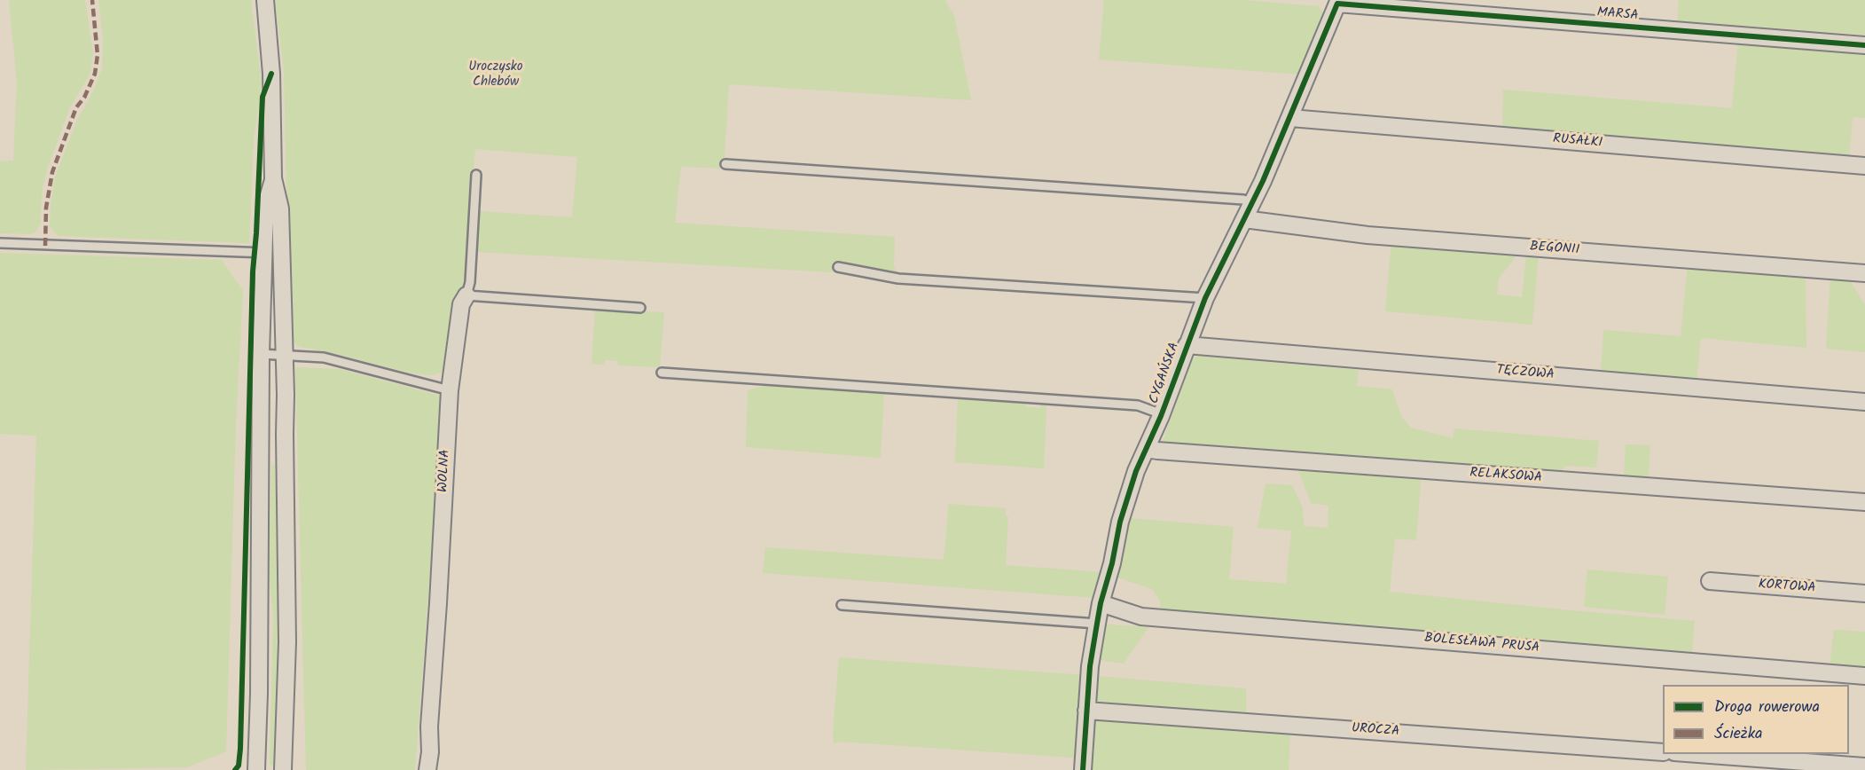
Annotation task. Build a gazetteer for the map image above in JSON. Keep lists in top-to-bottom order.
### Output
{
  "streets": {
    "street": [
      "MARSA",
      "RUSAŁKI",
      "BEGONII",
      "CYGAŃSKA",
      "TĘCZOWA",
      "WOLNA",
      "RELAKSOWA",
      "KORTOWA",
      "BOLESŁAWA PRUSA",
      "UROCZA"
    ]
  },
  "crossings": [
    ["MARSA", "CYGAŃSKA"],
    ["RUSAŁKI", "CYGAŃSKA"],
    ["BEGONII", "CYGAŃSKA"],
    ["CYGAŃSKA", "TĘCZOWA"],
    ["CYGAŃSKA", "RELAKSOWA"],
    ["CYGAŃSKA", "BOLESŁAWA PRUSA"],
    ["CYGAŃSKA", "UROCZA"]
  ],
  "parks": ["Uroczysko Chlebów"],
  "legend": ["Droga rowerowa", "Ścieżka"]
}
